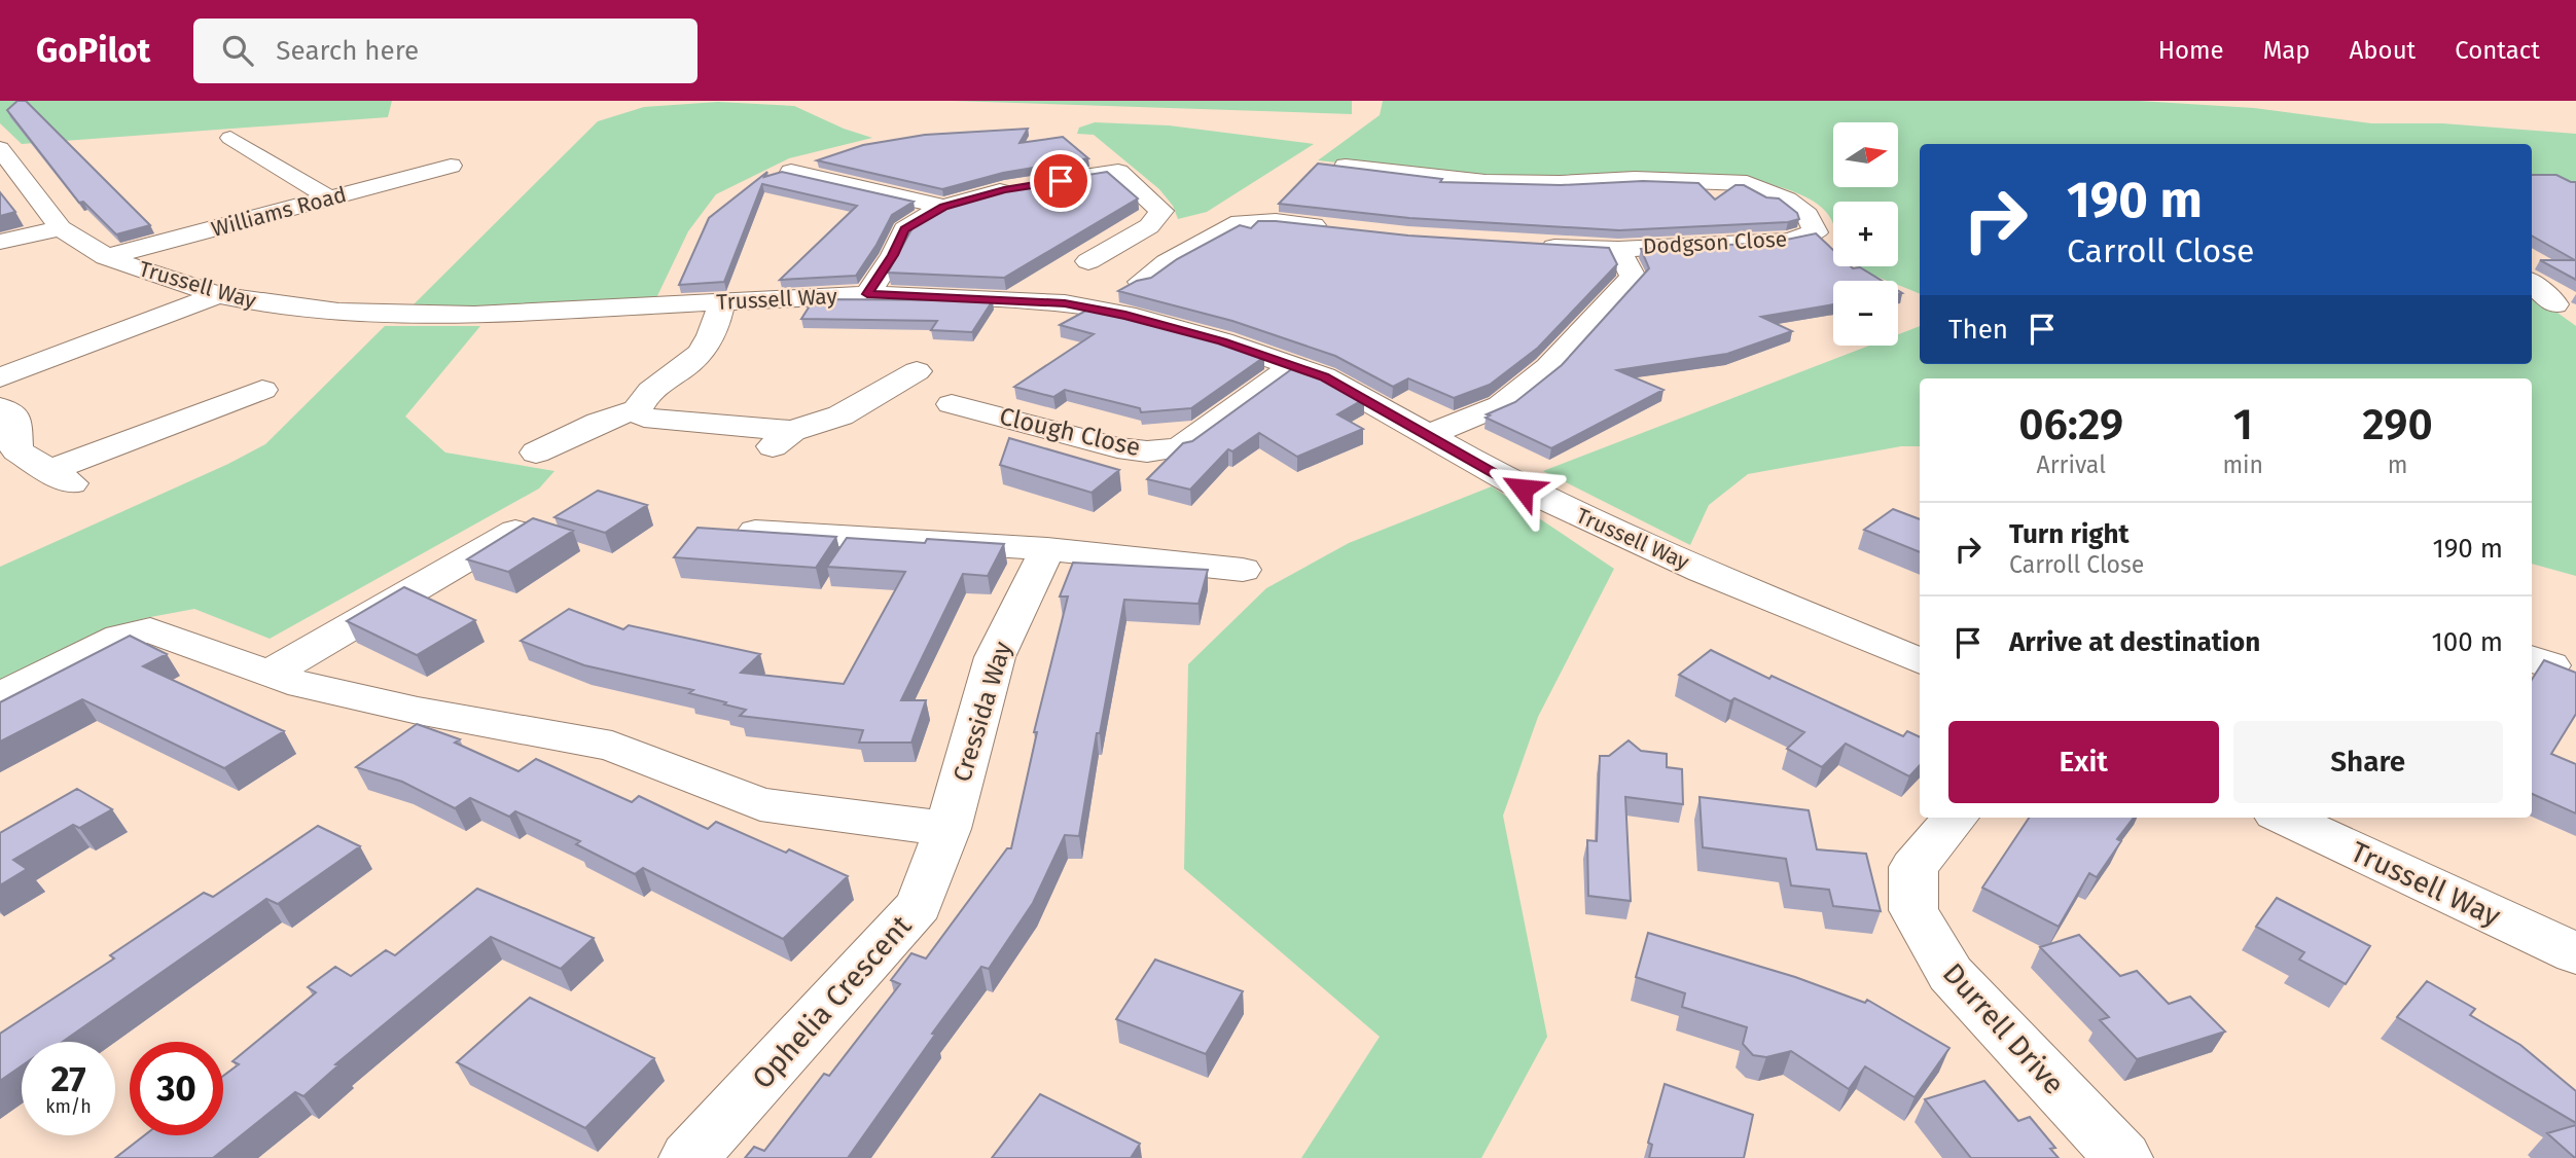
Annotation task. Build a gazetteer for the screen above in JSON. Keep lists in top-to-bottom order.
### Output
{
  "streets": {
    "street": [
      "Williams Road",
      "Dodgson Close",
      "Trussell Way",
      "Clough Close",
      "Cressida Way",
      "Ophelia Crescent",
      "Durrell Drive"
    ]
  },
  "crossings": [
    ["Williams Road", "Trussell Way"],
    ["Trussell Way", "Clough Close"],
    ["Cressida Way", "Ophelia Crescent"]
  ],
  "north": "right",
  "page": {
    "header": "GoPilot",
    "search": "Search here",
    "nav": [
      "Home",
      "Map",
      "About",
      "Contact"
    ],
    "map_buttons": ["+", "−"],
    "turn": ["190 m", "Carroll Close"],
    "then": "Then",
    "eta": [
      "06:29",
      "Arrival",
      "1",
      "min",
      "290",
      "m"
    ],
    "list": [
      {
        "name": "Turn right",
        "note": "Carroll Close",
        "value": "190 m"
      },
      {
        "name": "Arrive at destination",
        "value": "100 m"
      }
    ],
    "buttons": ["Exit", "Share"],
    "speed": "27 km/h",
    "limit": "30"
  }
}
